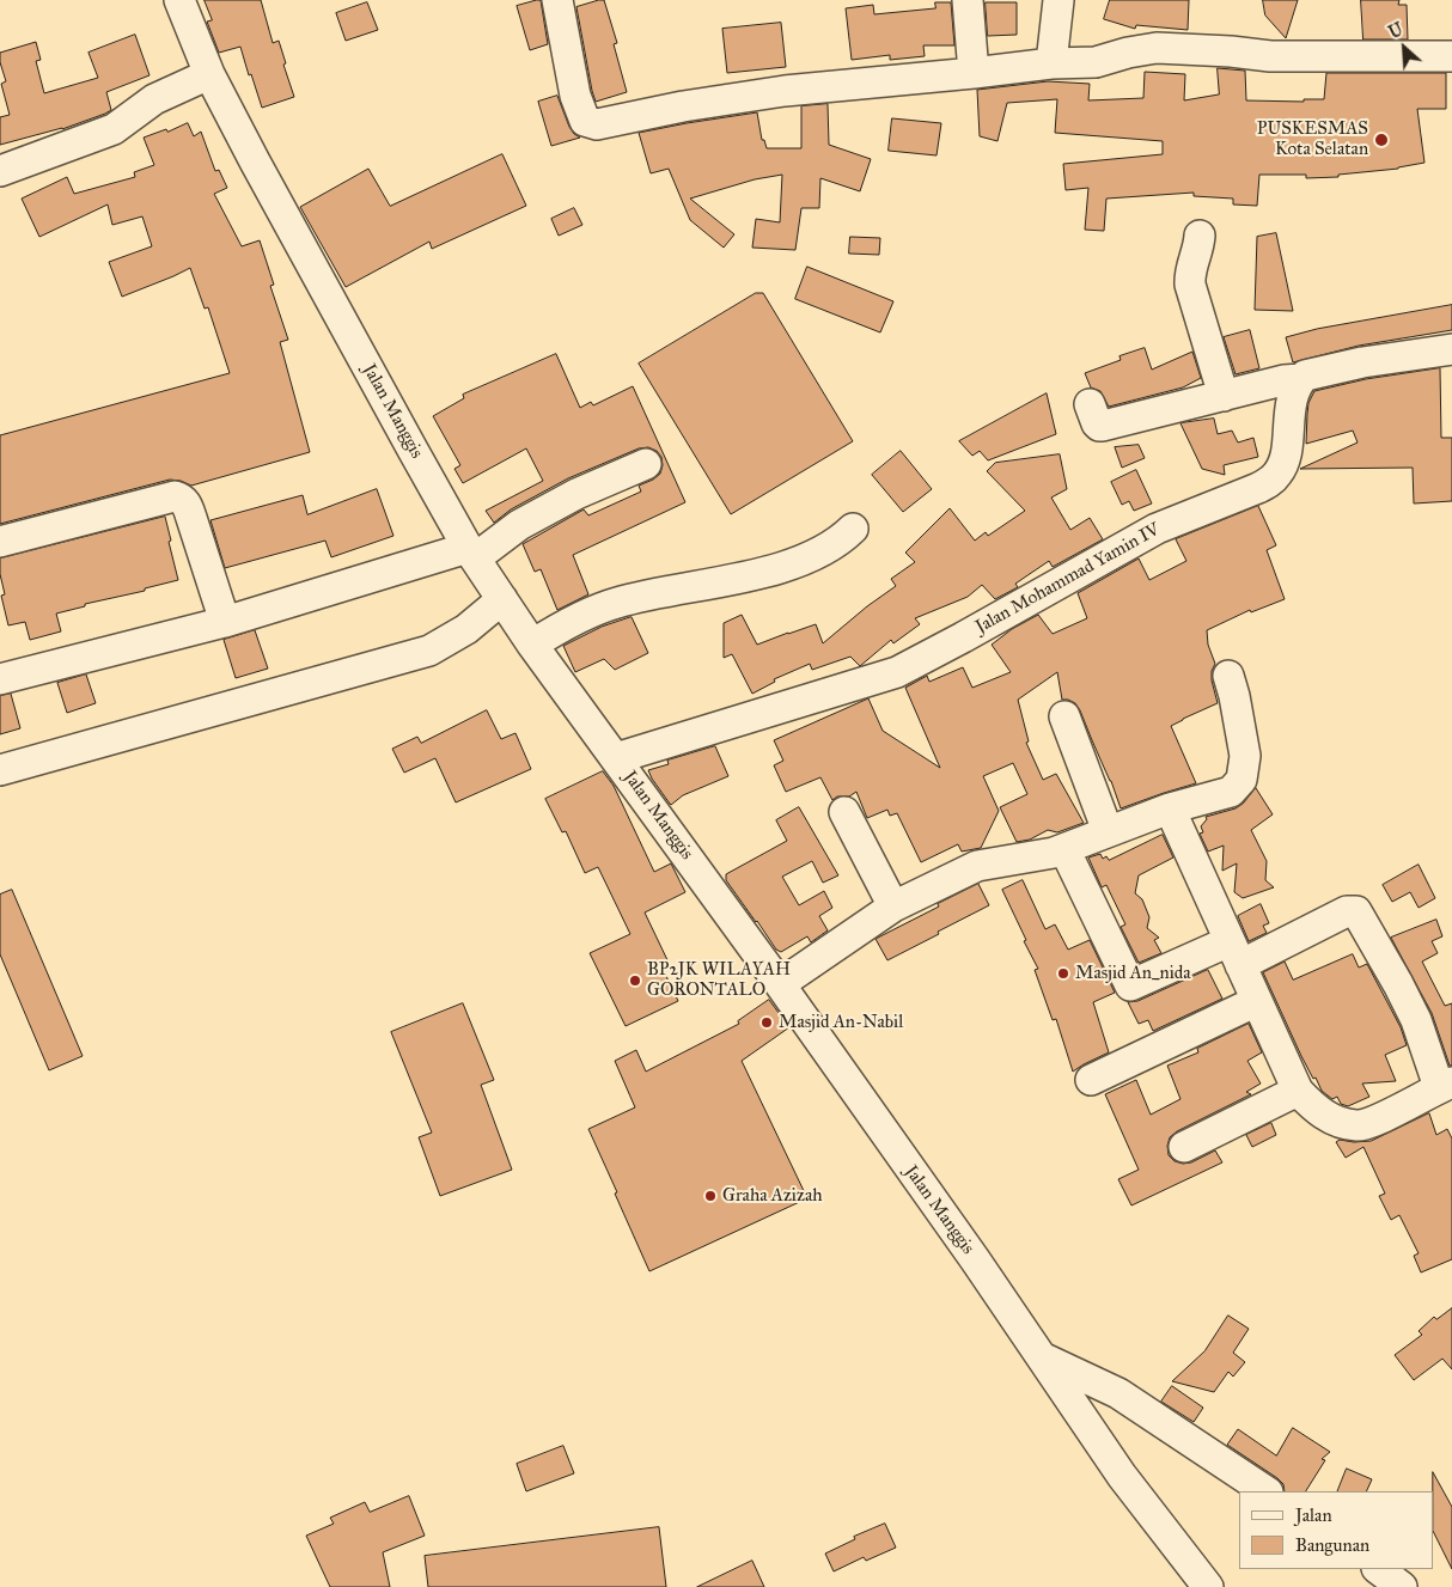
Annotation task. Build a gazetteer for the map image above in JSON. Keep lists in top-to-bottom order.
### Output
{
  "streets": {
    "street": ["Jalan Manggis", "Jalan Mohammad Yamin IV"]
  },
  "crossings": [
    ["Jalan Manggis", "Jalan Mohammad Yamin IV"]
  ],
  "places": [
    "PUSKESMAS Kota Selatan",
    "Masjid An_nida",
    "BP2JK WILAYAH GORONTALO",
    "Masjid An-Nabil",
    "Graha Azizah"
  ],
  "legend": ["Jalan", "Bangunan"],
  "north": "top left"
}
